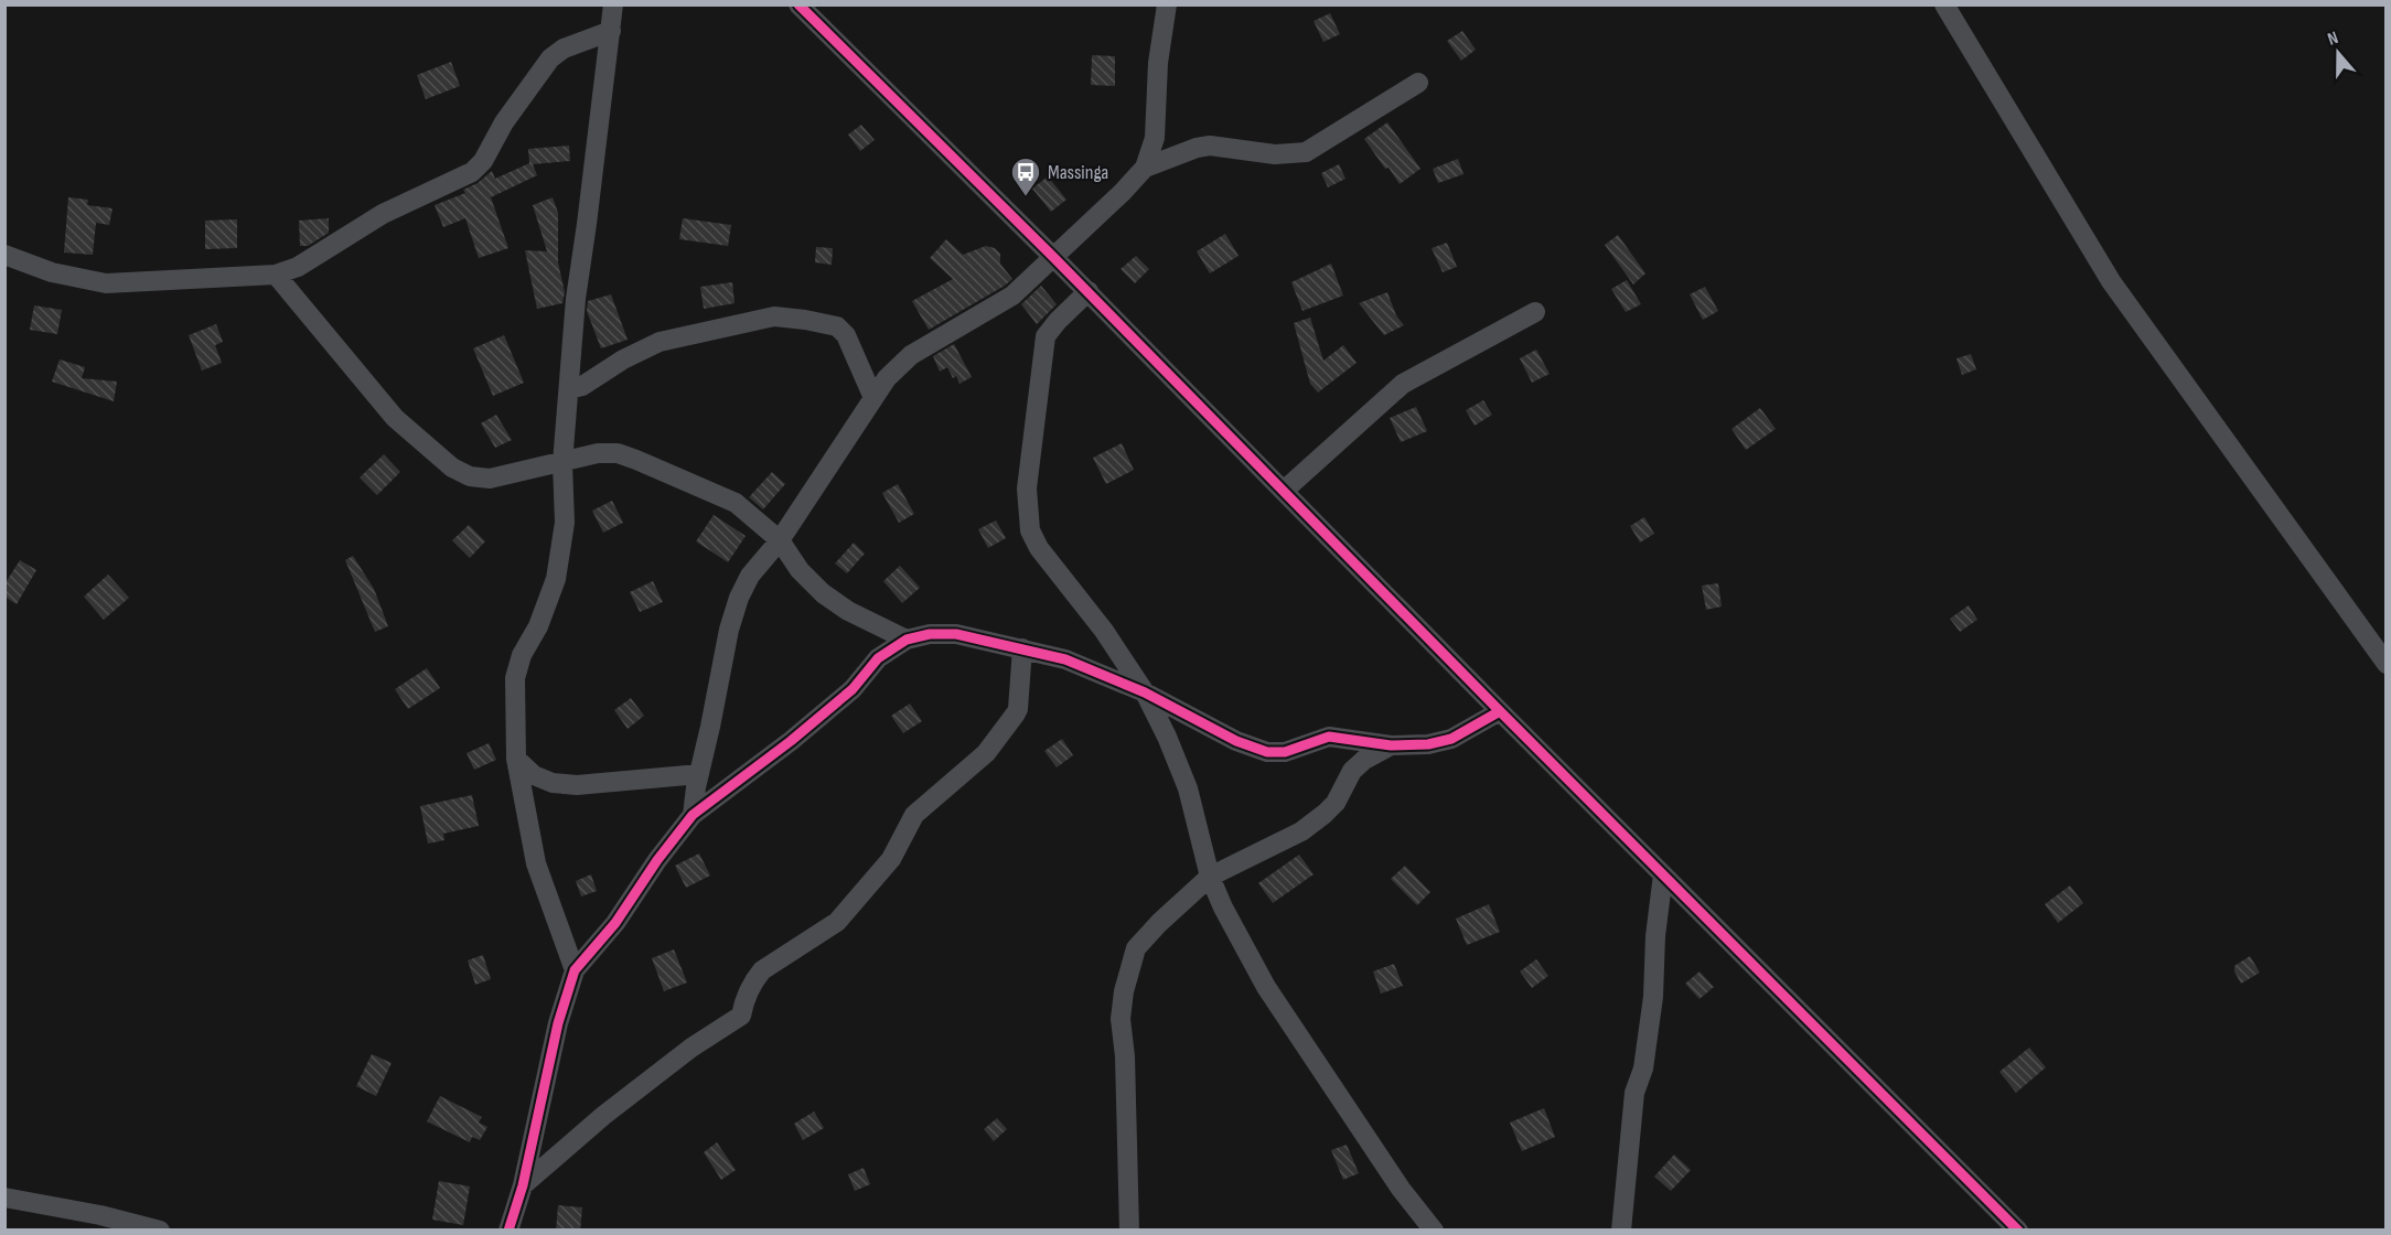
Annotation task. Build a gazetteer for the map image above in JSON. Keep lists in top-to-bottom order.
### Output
{
  "places": {
    "bus stop": ["Massinga"]
  },
  "north": "top"
}
